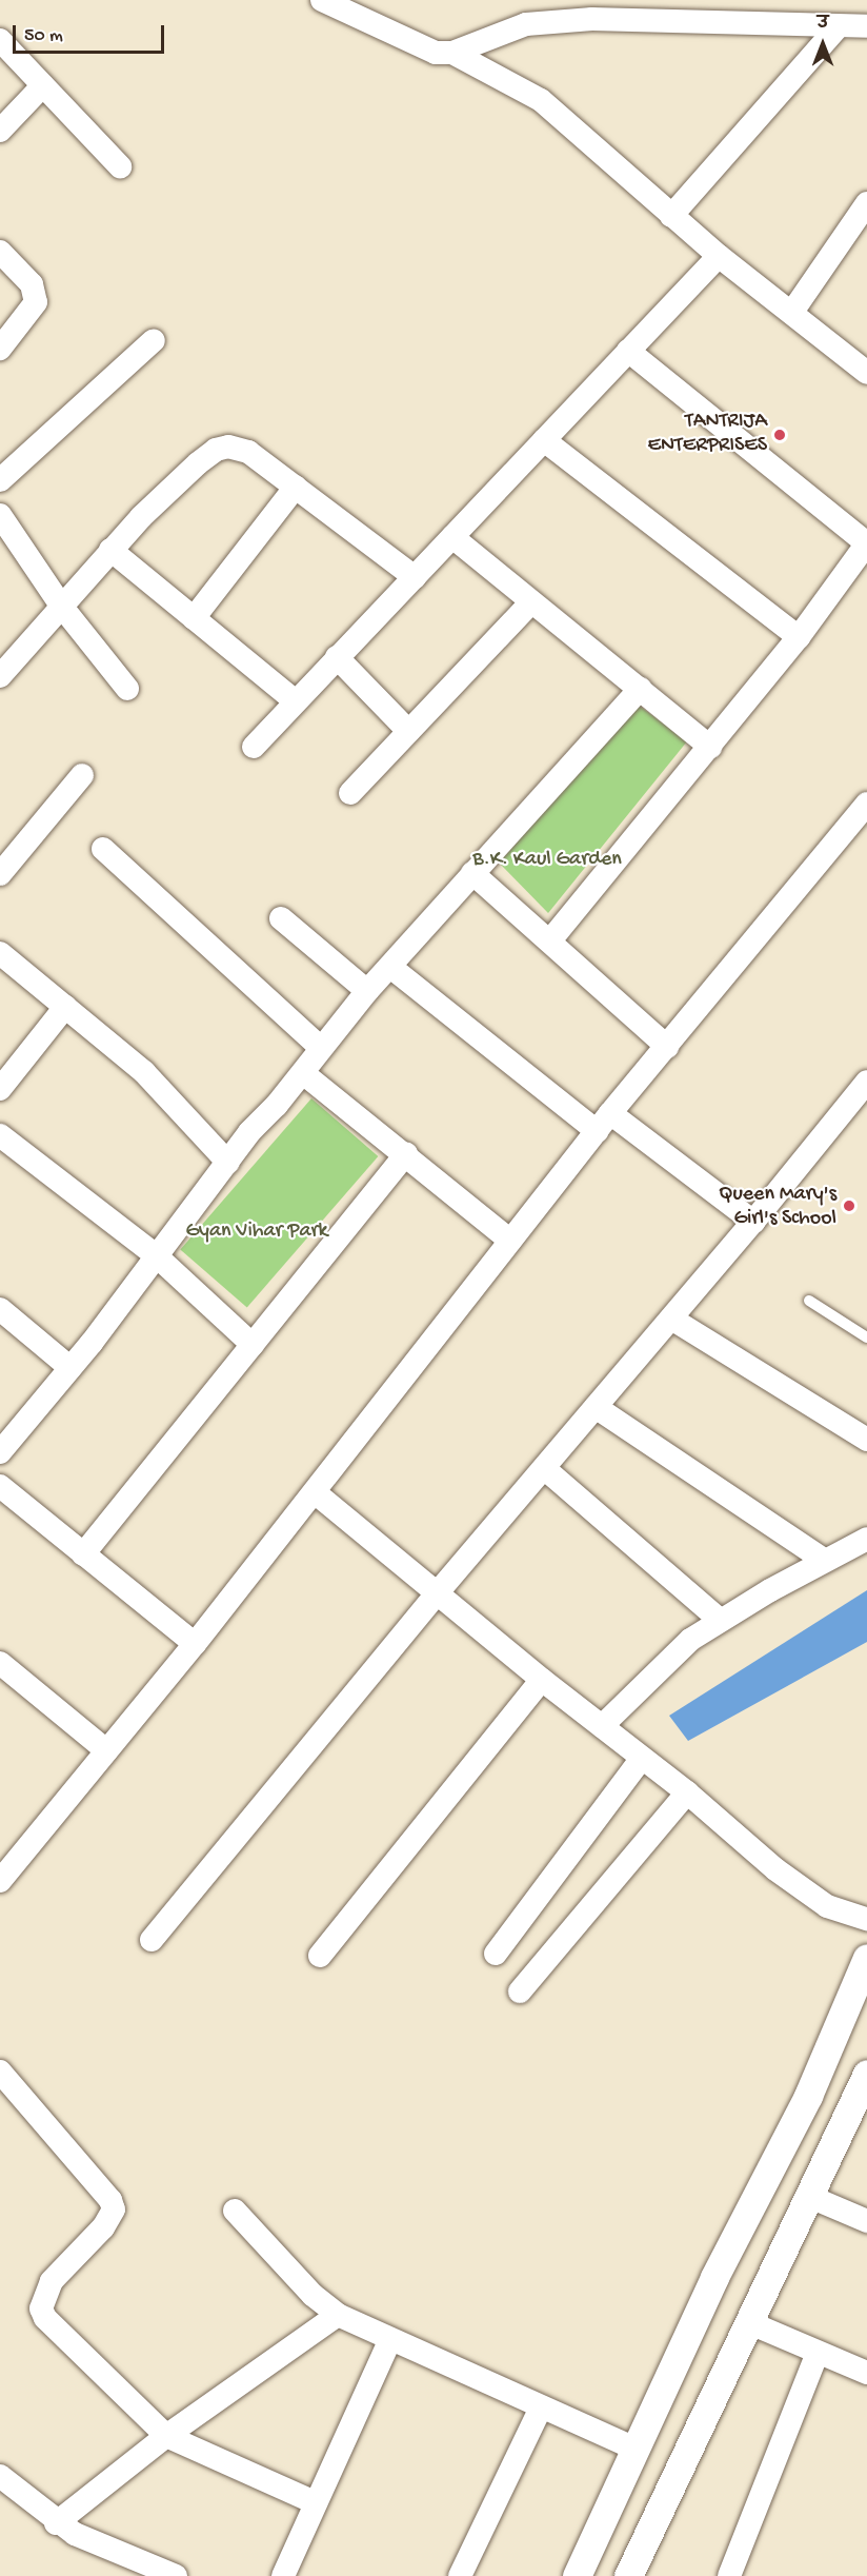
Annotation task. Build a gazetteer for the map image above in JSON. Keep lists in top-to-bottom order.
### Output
{
  "parks": ["B.K. Kaul Garden", "Gyan Vihar Park"],
  "places": ["TANTRIJA ENTERPRISES", "Queen Mary's Girl's School"],
  "scale_bar": "50 m",
  "north": "top"
}
